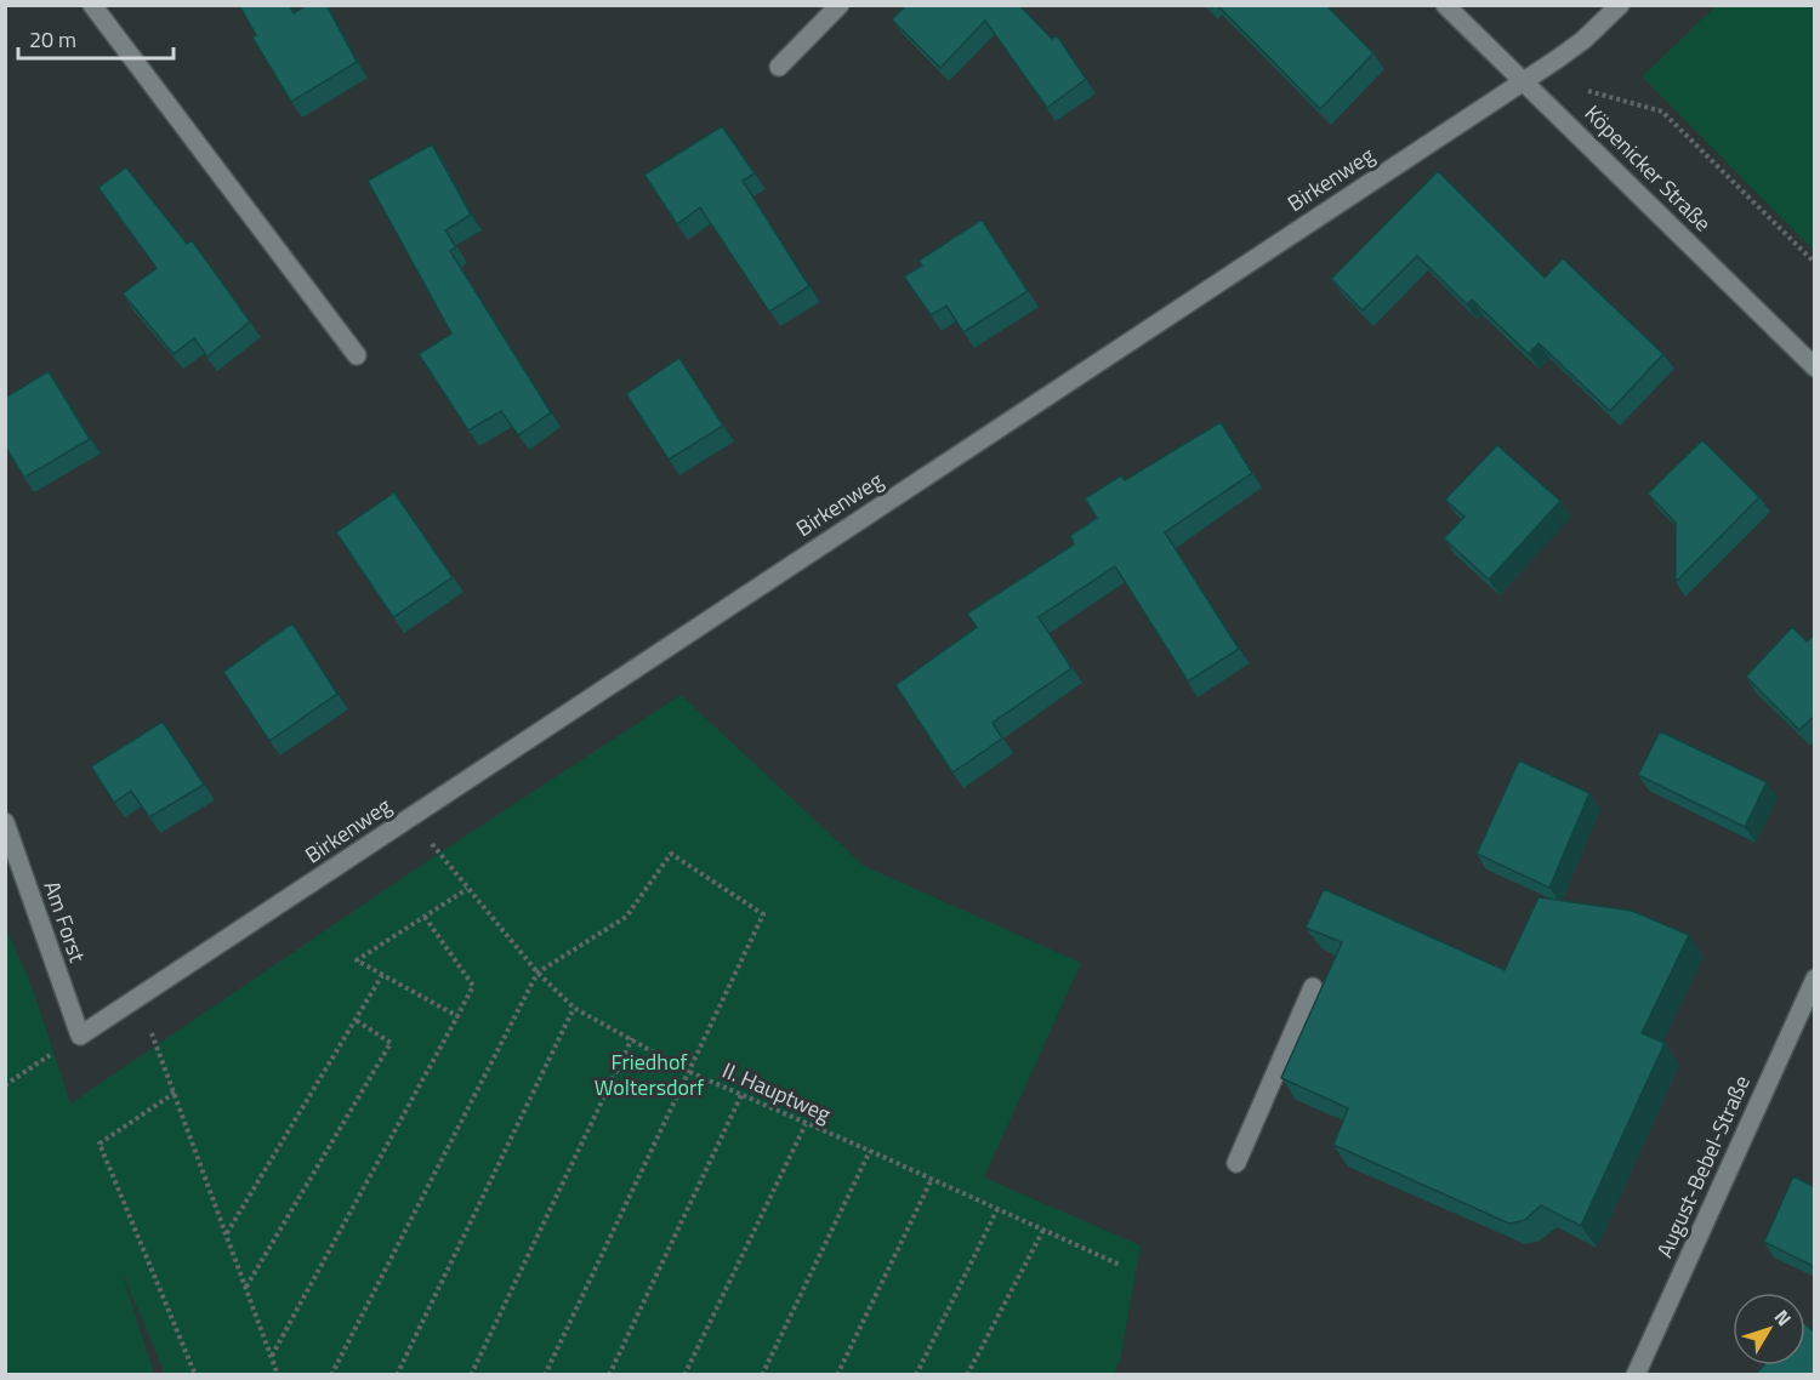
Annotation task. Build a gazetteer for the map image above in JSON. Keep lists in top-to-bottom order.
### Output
{
  "streets": {
    "street": [
      "Köpenicker Straße",
      "Birkenweg",
      "Am Forst",
      "August-Bebel-Straße"
    ],
    "path": ["II. Hauptweg"]
  },
  "crossings": [
    ["Köpenicker Straße", "Birkenweg"],
    ["Birkenweg", "Am Forst"],
    ["Birkenweg", "II. Hauptweg"]
  ],
  "parks": ["Friedhof Woltersdorf"],
  "scale_bar": "20 m",
  "north": "top right"
}
